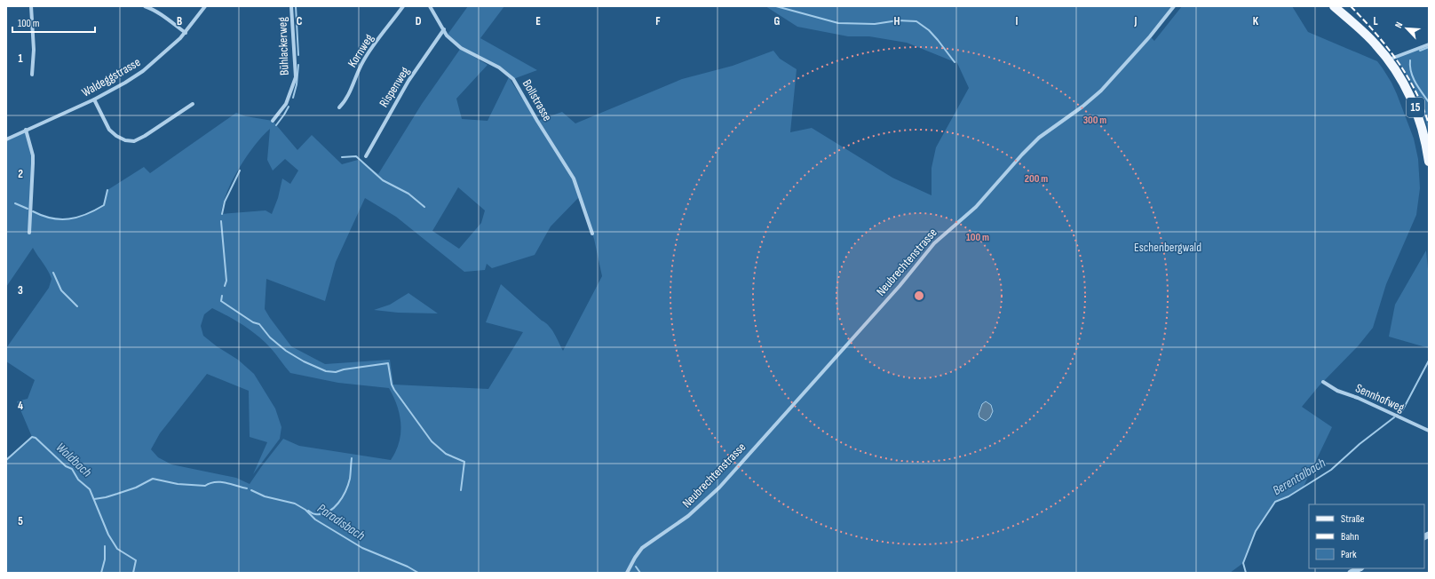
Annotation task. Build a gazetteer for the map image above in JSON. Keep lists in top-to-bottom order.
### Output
{
  "streets": {
    "main road": ["15"],
    "street": [
      "Bühlackerweg",
      "Kornweg",
      "Waldeggstrasse",
      "Rispenweg",
      "Bollstrasse",
      "Neubrechtenstrasse",
      "Sennhofweg"
    ]
  },
  "crossings": [
    ["Rispenweg", "Bollstrasse"]
  ],
  "water": ["Waldbach", "Berentalbach", "Paradisbach"],
  "parks": ["Eschenbergwald"],
  "legend": ["Straße", "Bahn", "Park"],
  "scale_bar": "100 m",
  "north": "top left",
  "grid": {
    "columns": [
      "B",
      "C",
      "D",
      "E",
      "F",
      "G",
      "H",
      "I",
      "J",
      "K",
      "L"
    ],
    "rows": [
      "1",
      "2",
      "3",
      "4",
      "5"
    ]
  },
  "rings": ["300 m", "200 m", "100 m"]
}
